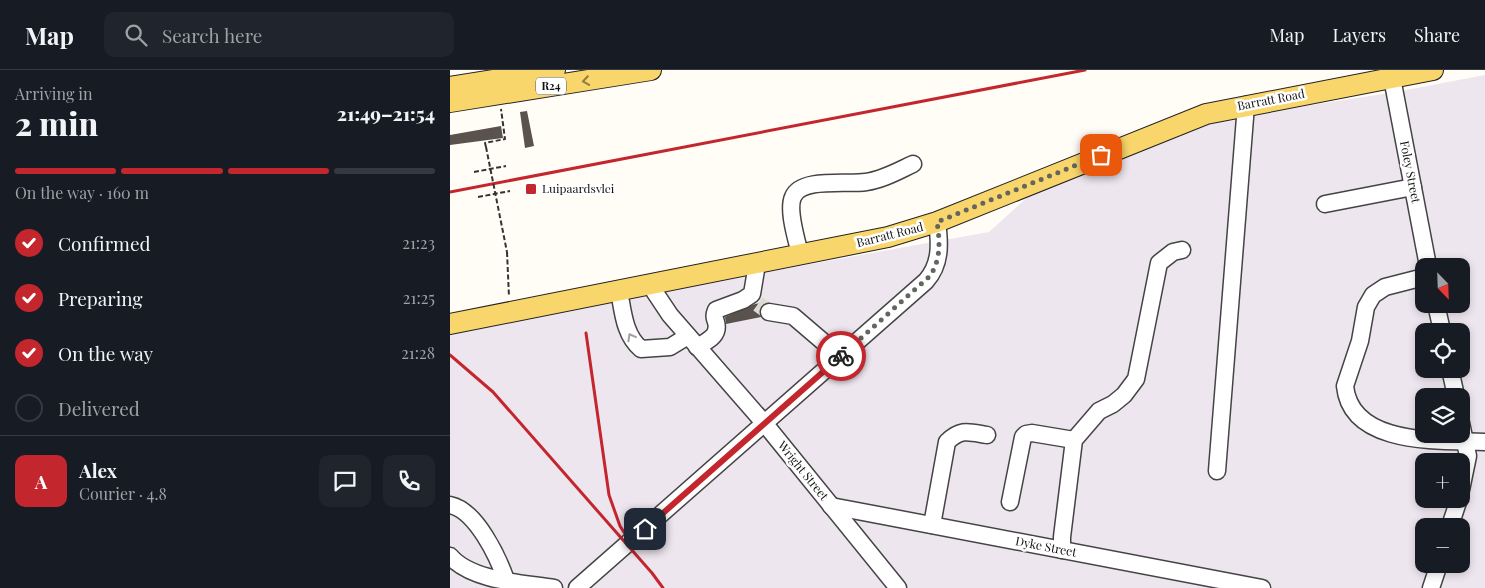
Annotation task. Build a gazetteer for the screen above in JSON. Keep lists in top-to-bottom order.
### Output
{
  "streets": {
    "main road": ["R24", "Barratt Road"],
    "street": ["Foley Street", "Wright Street", "Dyke Street"]
  },
  "crossings": [
    ["Barratt Road", "Foley Street"],
    ["Barratt Road", "Wright Street"],
    ["Wright Street", "Dyke Street"]
  ],
  "places": {
    "transit": ["Luipaardsvlei"]
  },
  "north": "bottom right",
  "page": {
    "header": "Map",
    "search": "Search here",
    "nav": ["Map", "Layers", "Share"],
    "heading": ["2 min", "Arriving in", "21:49–21:54"],
    "panel": ["Alex", "Courier · 4.8"],
    "bar": "On the way · 160 m",
    "list": [
      ["Confirmed", "21:23"],
      ["Preparing", "21:25"],
      ["On the way", "21:28"],
      "Delivered"
    ],
    "map_buttons": ["+", "−"],
    "round": "A"
  }
}
